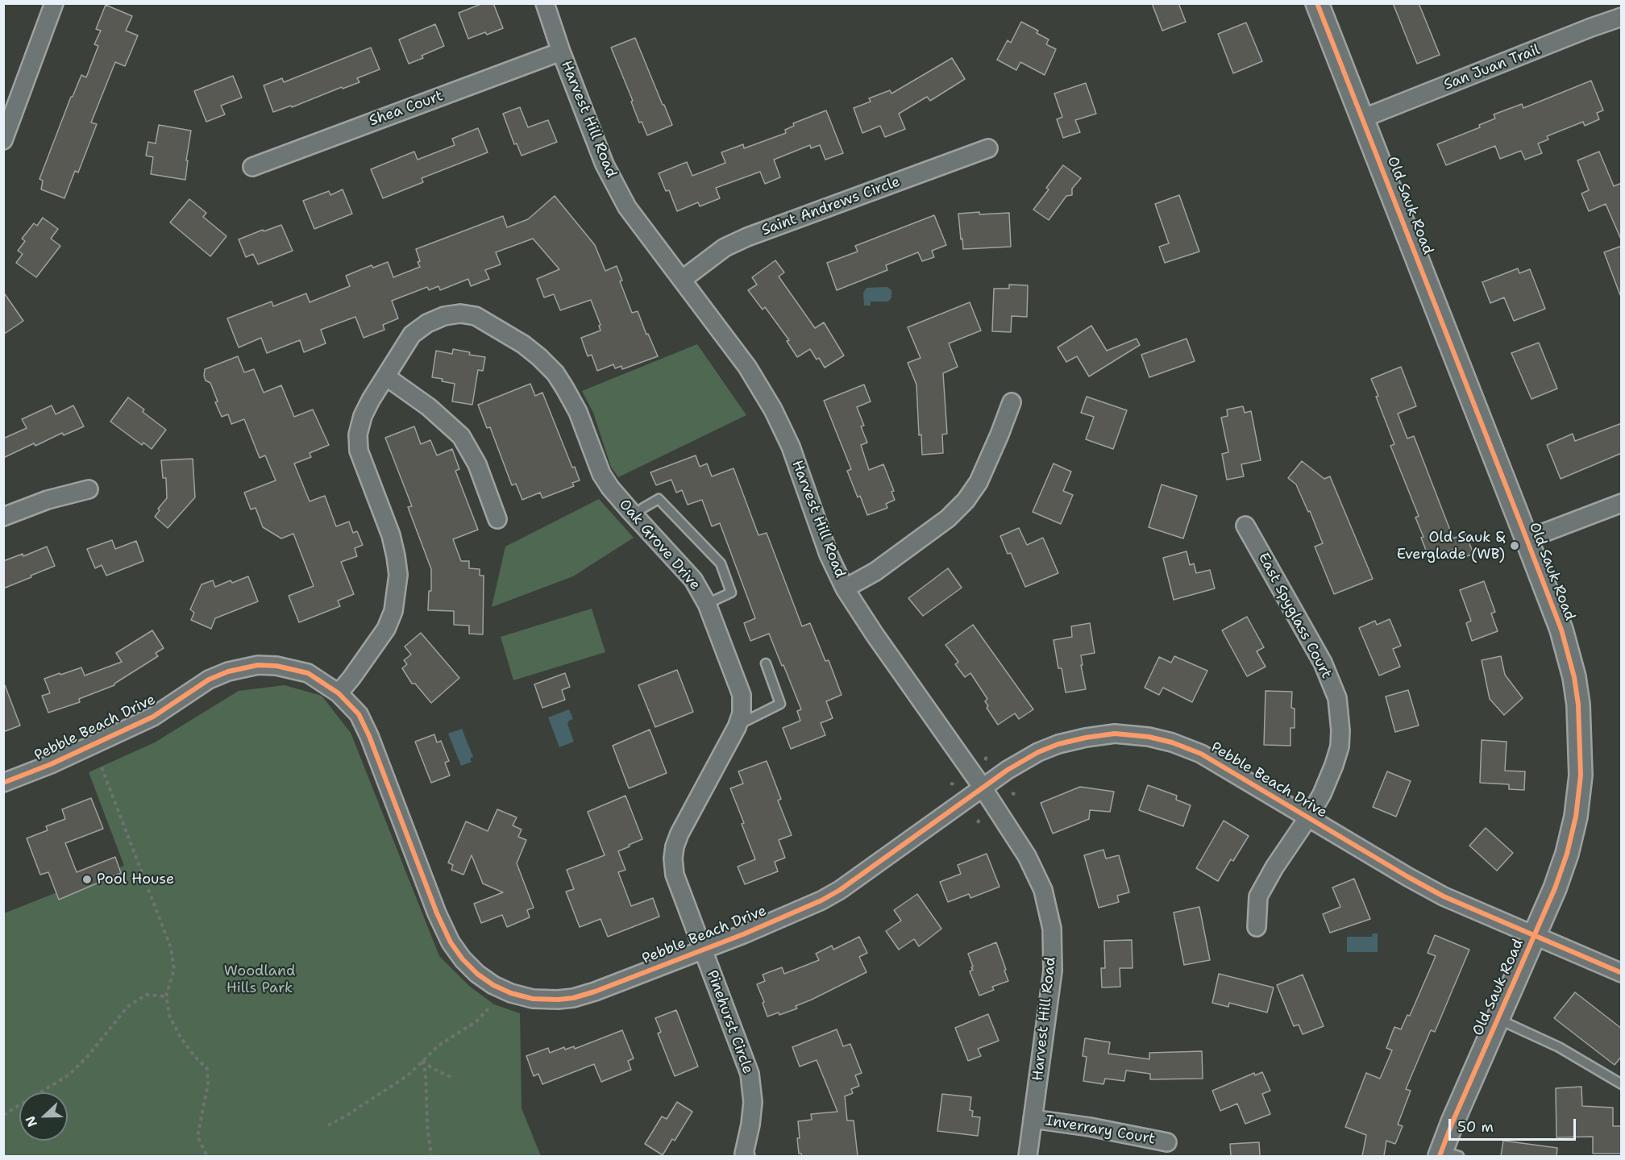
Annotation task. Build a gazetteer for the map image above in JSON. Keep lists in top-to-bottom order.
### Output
{
  "streets": {
    "street": [
      "San Juan Trail",
      "Shea Court",
      "Harvest Hill Road",
      "Old Sauk Road",
      "Saint Andrews Circle",
      "Oak Grove Drive",
      "East Spyglass Court",
      "Pebble Beach Drive",
      "Pinehurst Circle",
      "Inverrary Court"
    ]
  },
  "crossings": [
    ["San Juan Trail", "Old Sauk Road"],
    ["Shea Court", "Harvest Hill Road"],
    ["Harvest Hill Road", "Saint Andrews Circle"],
    ["Harvest Hill Road", "Pebble Beach Drive"],
    ["Harvest Hill Road", "Inverrary Court"],
    ["Old Sauk Road", "Pebble Beach Drive"],
    ["Oak Grove Drive", "Pebble Beach Drive"],
    ["Oak Grove Drive", "Pinehurst Circle"],
    ["East Spyglass Court", "Pebble Beach Drive"],
    ["Pebble Beach Drive", "Pinehurst Circle"]
  ],
  "parks": ["Woodland Hills Park"],
  "places": ["Old Sauk & Everglade (WB)", "Pool House"],
  "scale_bar": "50 m",
  "north": "left"
}
